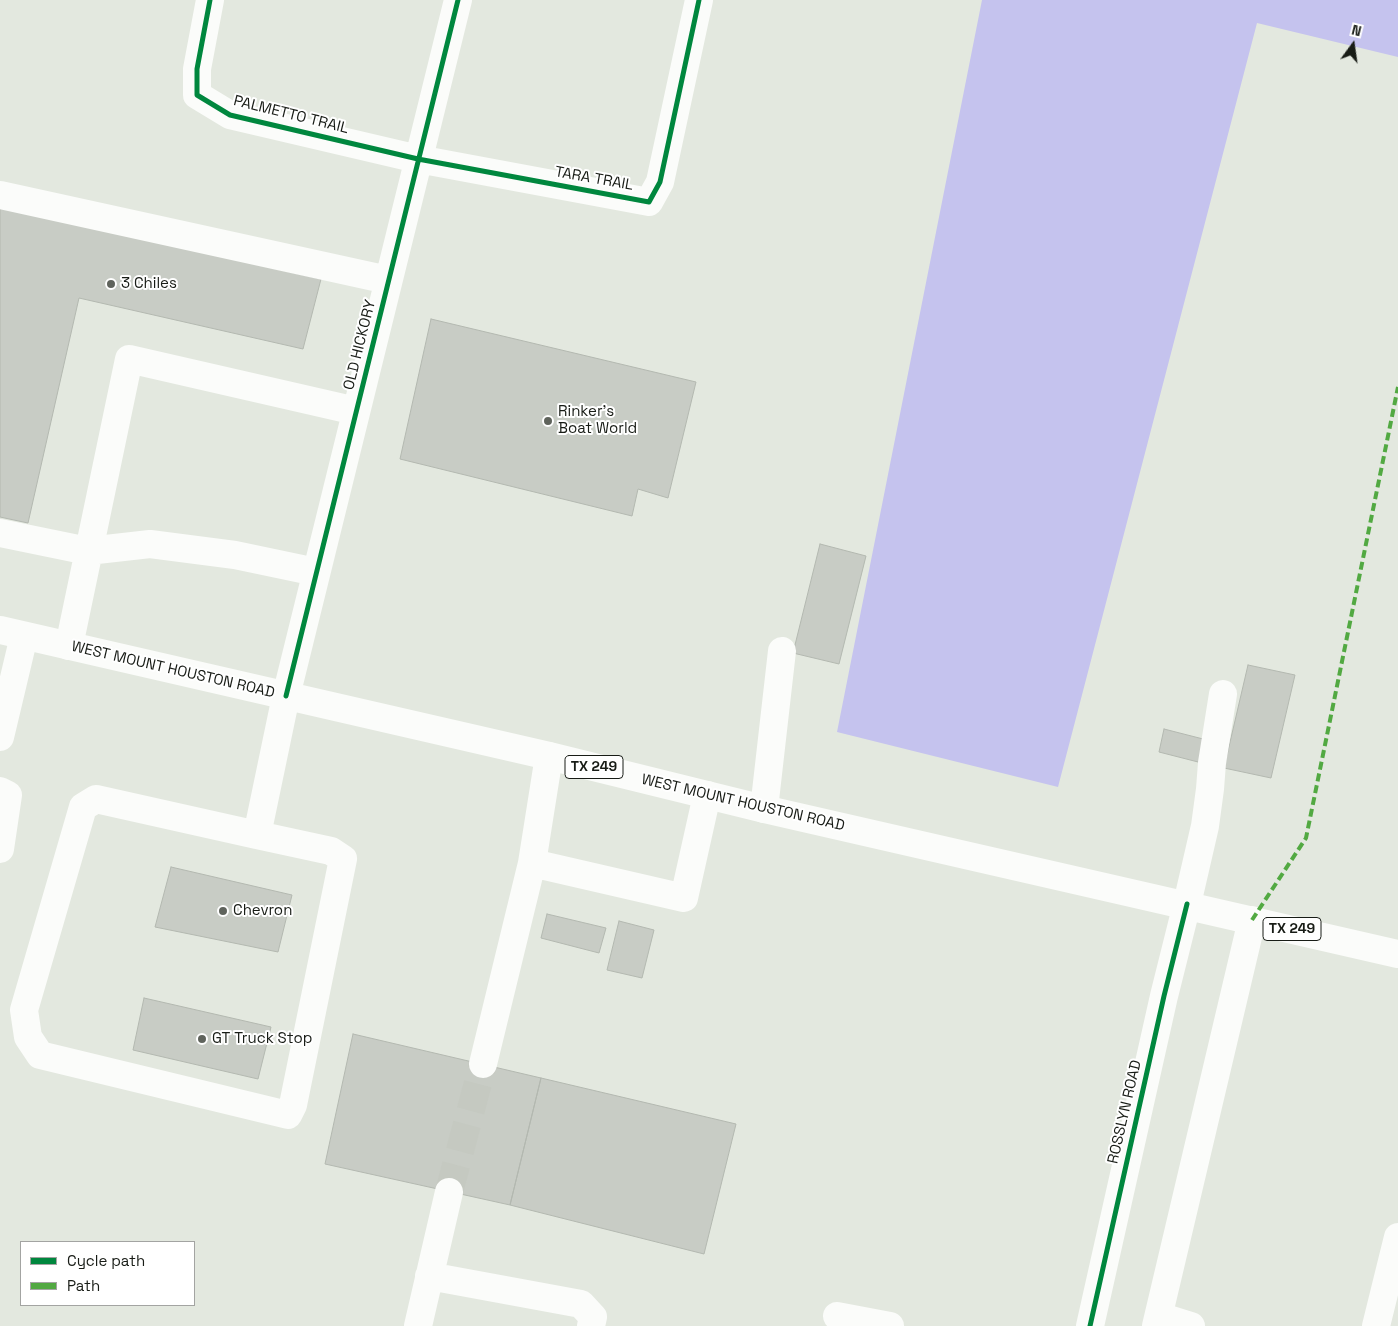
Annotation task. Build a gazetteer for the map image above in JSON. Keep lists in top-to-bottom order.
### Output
{
  "streets": {
    "street": [
      "PALMETTO TRAIL",
      "TARA TRAIL",
      "OLD HICKORY",
      "WEST MOUNT HOUSTON ROAD",
      "TX 249",
      "ROSSLYN ROAD"
    ]
  },
  "crossings": [
    ["PALMETTO TRAIL", "TARA TRAIL"],
    ["PALMETTO TRAIL", "OLD HICKORY"],
    ["TARA TRAIL", "OLD HICKORY"],
    ["OLD HICKORY", "WEST MOUNT HOUSTON ROAD"],
    ["WEST MOUNT HOUSTON ROAD", "ROSSLYN ROAD"]
  ],
  "places": [
    "3 Chiles",
    "Rinker's Boat World",
    "Chevron",
    "GT Truck Stop"
  ],
  "legend": ["Cycle path", "Path"],
  "north": "top"
}
